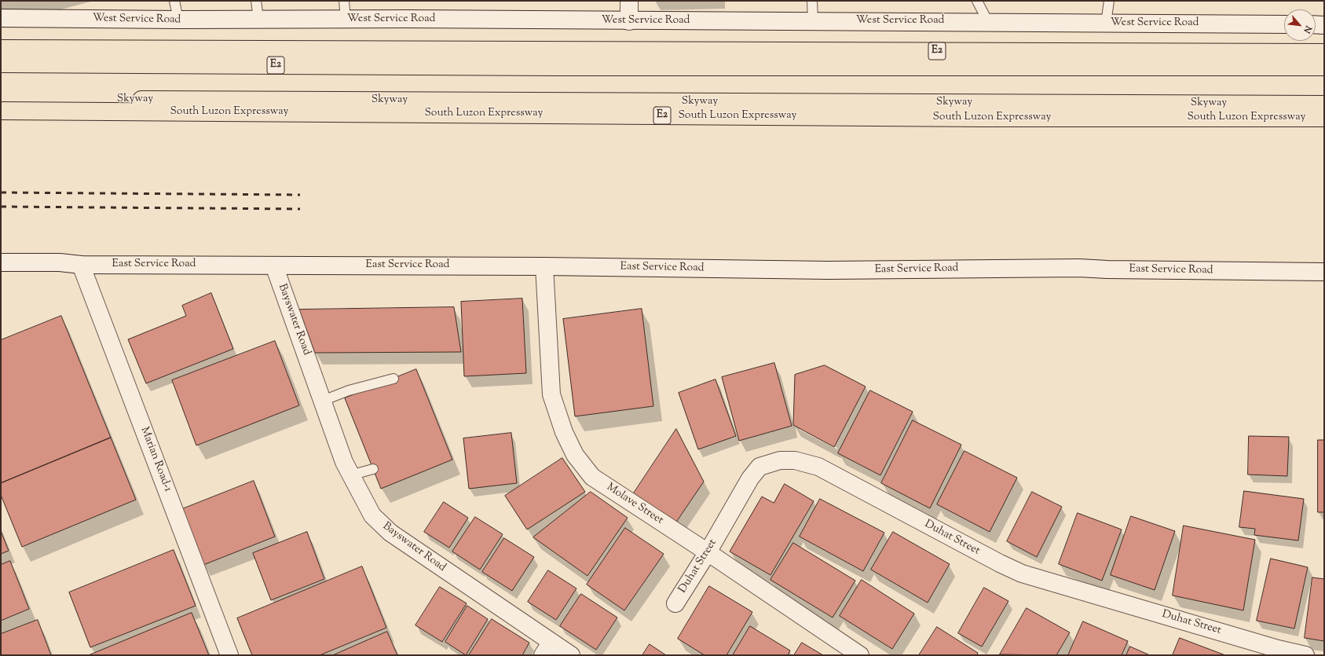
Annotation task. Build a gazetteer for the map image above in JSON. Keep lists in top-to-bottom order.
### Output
{
  "streets": {
    "highway": ["E2", "Skyway", "South Luzon Expressway"],
    "main road": [
      "West Service Road",
      "East Service Road",
      "Bayswater Road",
      "Marian Road-1",
      "Molave Street",
      "Duhat Street"
    ]
  },
  "crossings": [
    ["East Service Road", "Bayswater Road"],
    ["East Service Road", "Marian Road-1"],
    ["East Service Road", "Molave Street"],
    ["Molave Street", "Duhat Street"]
  ],
  "north": "bottom right"
}
